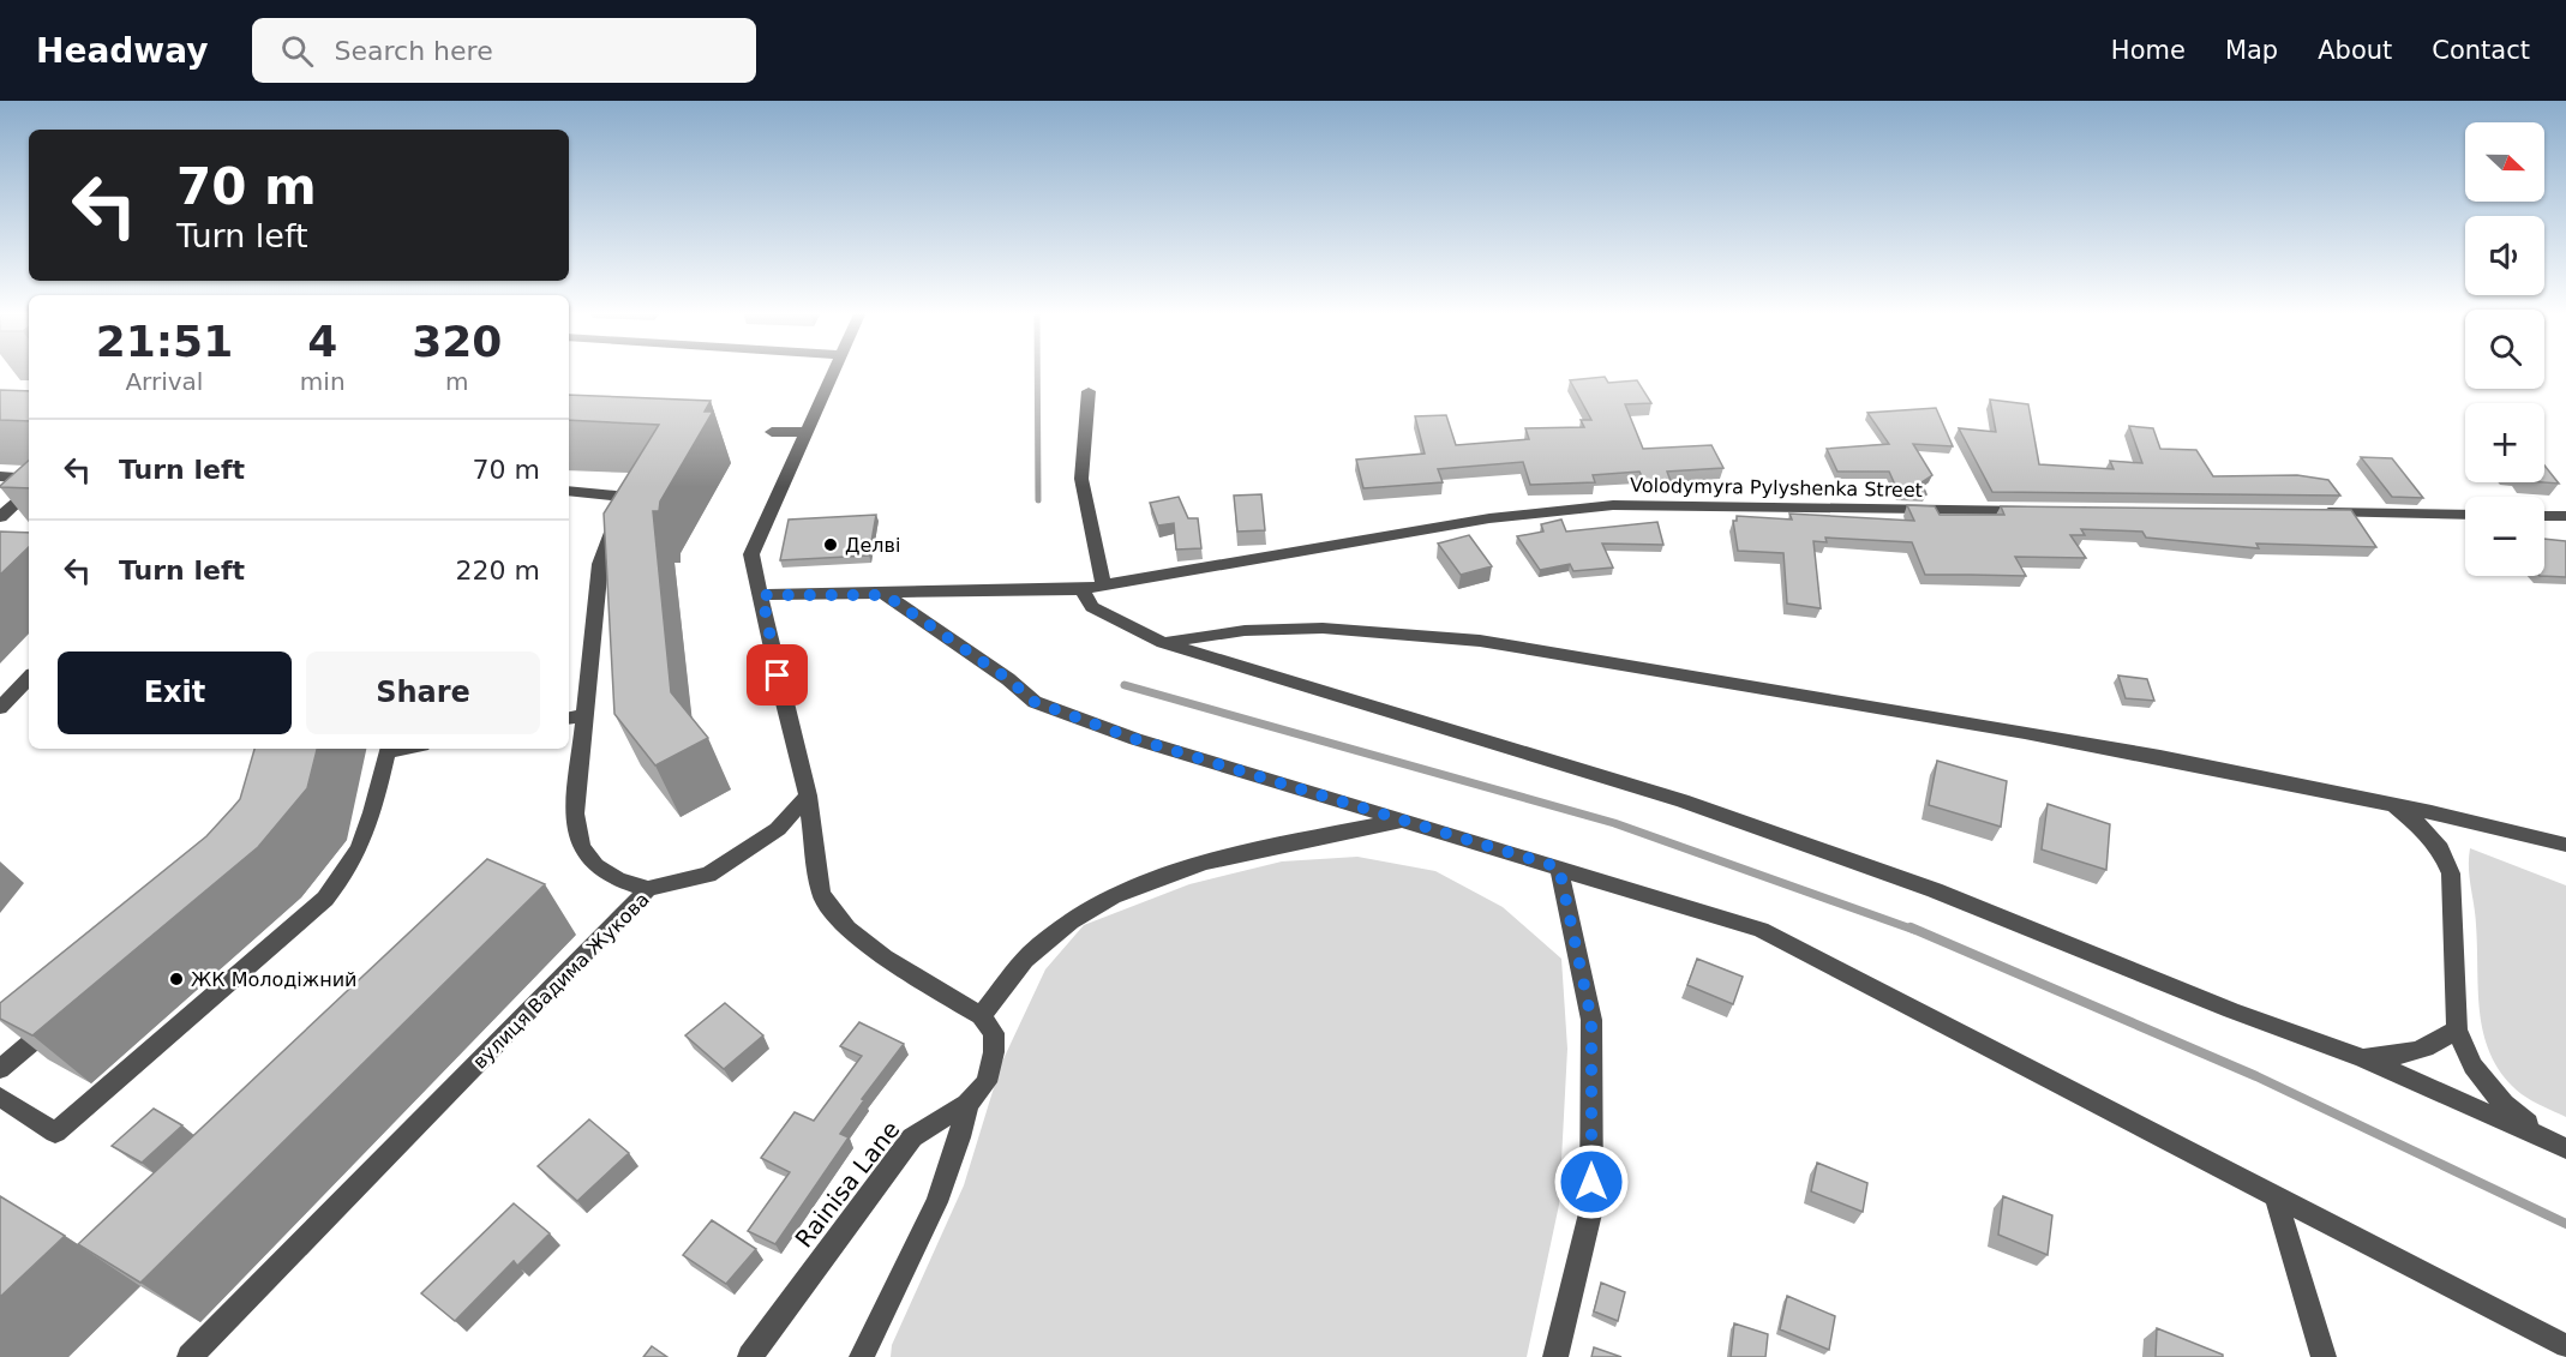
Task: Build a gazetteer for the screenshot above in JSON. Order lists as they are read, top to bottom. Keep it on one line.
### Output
{"streets":{"street":["Volodymyra Pylyshenka Street","вулиця Вадима Жукова","Rainisa Lane"]},"places":["Делві","ЖК Молодіжний"],"north":"right","page":{"header":"Headway","search":"Search here","nav":["Home","Map","About","Contact"],"map_buttons":["+","−"],"turn":["70 m","Turn left"],"eta":["21:51","Arrival","4","min","320","m"],"list":[{"name":"Turn left","value":"70 m"},{"name":"Turn left","value":"220 m"}],"buttons":["Exit","Share"]}}
